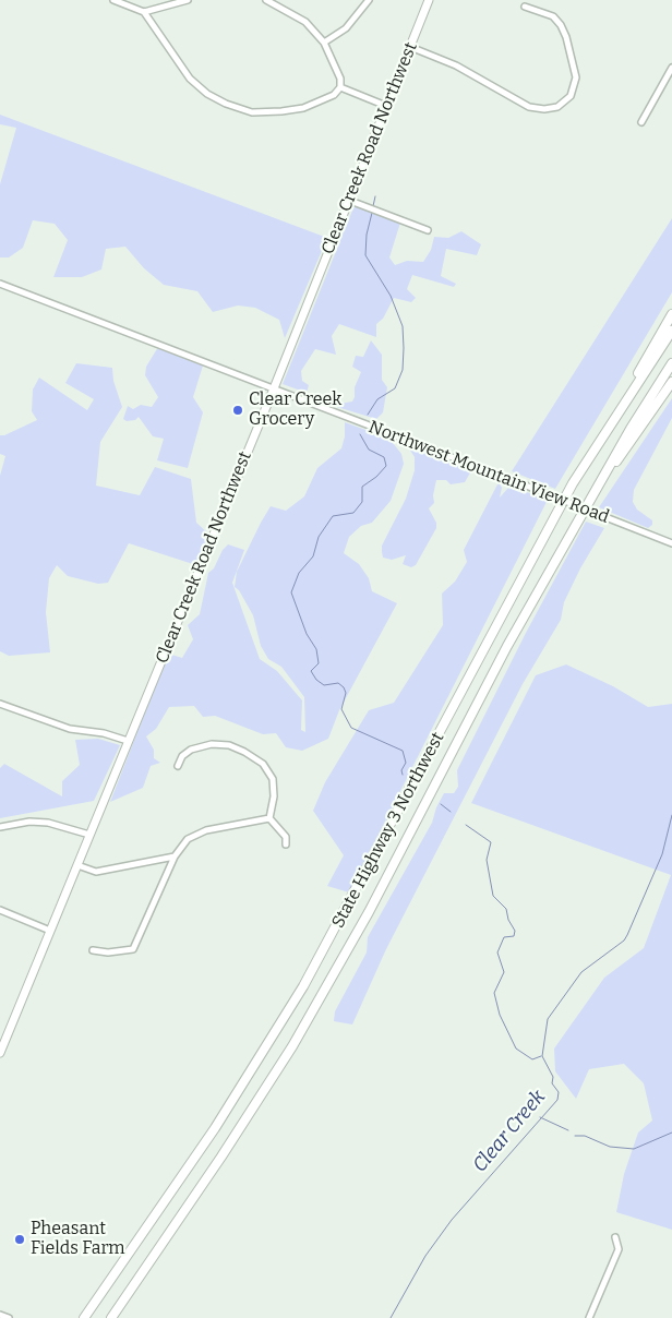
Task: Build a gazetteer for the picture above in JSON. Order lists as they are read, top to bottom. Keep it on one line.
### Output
{"streets":{"highway":["State Highway 3 Northwest"],"main road":["Clear Creek Road Northwest"],"street":["Northwest Mountain View Road"]},"crossings":[["Clear Creek Road Northwest","Northwest Mountain View Road"]],"water":["Clear Creek"],"places":["Clear Creek Grocery","Pheasant Fields Farm"]}
